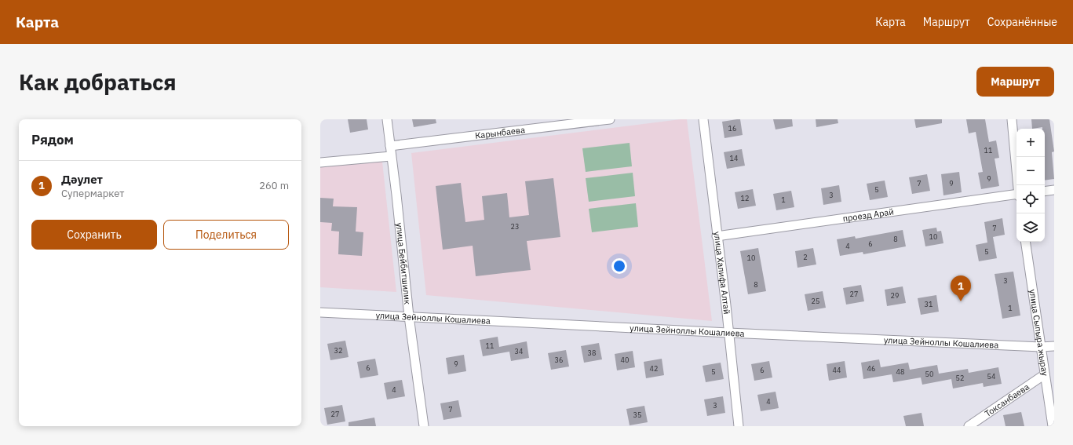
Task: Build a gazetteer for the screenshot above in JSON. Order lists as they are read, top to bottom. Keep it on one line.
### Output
{"streets":{"street":["Карынбаева","проезд Арай","улица Бейбитшилик","улица Халифа Алтай","улица Зейноллы Кошалиева","улица Сыпыра жырау","Токсанбаева"]},"crossings":[["Карынбаева","улица Бейбитшилик"],["проезд Арай","улица Халифа Алтай"],["улица Бейбитшилик","улица Зейноллы Кошалиева"],["улица Халифа Алтай","улица Зейноллы Кошалиева"],["улица Зейноллы Кошалиева","улица Сыпыра жырау"],["улица Сыпыра жырау","Токсанбаева"]],"house_numbers":["16","11","14","9","7","9","5","3","12","1","23","7","10","8","6","4","5","2","10","3","8","27","29","25","31","1","11","32","34","38","36","40","9","6","42","46","6","44","5","48","50","54","52","4","4","3","7","27","35"],"page":{"header":"Карта","nav":["Карта","Маршрут","Сохранённые"],"buttons":["Маршрут",["Сохранить","Поделиться"]],"title":"Как добраться","heading":"Рядом","map_buttons":["+","−"],"list":[{"mark":"1","name":"Дәулет","note":"Супермаркет","value":"260 m"}],"pins":"1"}}
